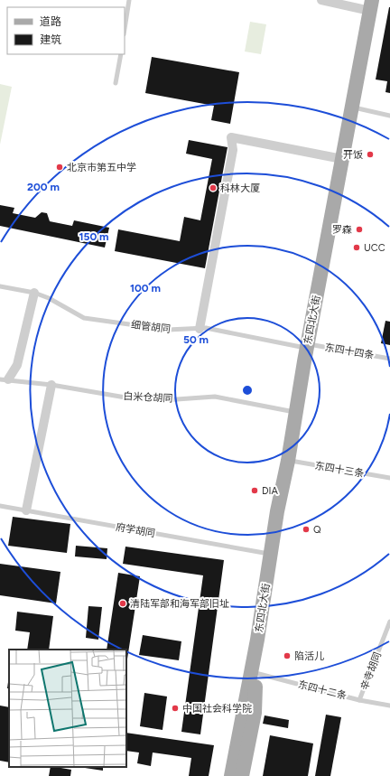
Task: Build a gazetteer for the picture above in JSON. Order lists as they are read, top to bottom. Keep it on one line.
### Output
{"streets":{"main road":["东四北大街"],"lane":["细管胡同","东四十四条","白米仓胡同","东四十三条","府学胡同","辛寺胡同","东四十二条"]},"crossings":[["东四北大街","细管胡同"],["东四北大街","东四十四条"],["东四北大街","白米仓胡同"],["东四北大街","东四十三条"],["东四北大街","府学胡同"],["东四北大街","东四十二条"],["细管胡同","东四十四条"],["辛寺胡同","东四十二条"]],"places":["开饭","北京市第五中学","科林大厦","罗森","UCC","DIA","Q","清陆军部和海军部旧址","陷活儿","中国社会科学院"],"legend":["道路","建筑"],"rings":["200 m","150 m","100 m","50 m"]}
